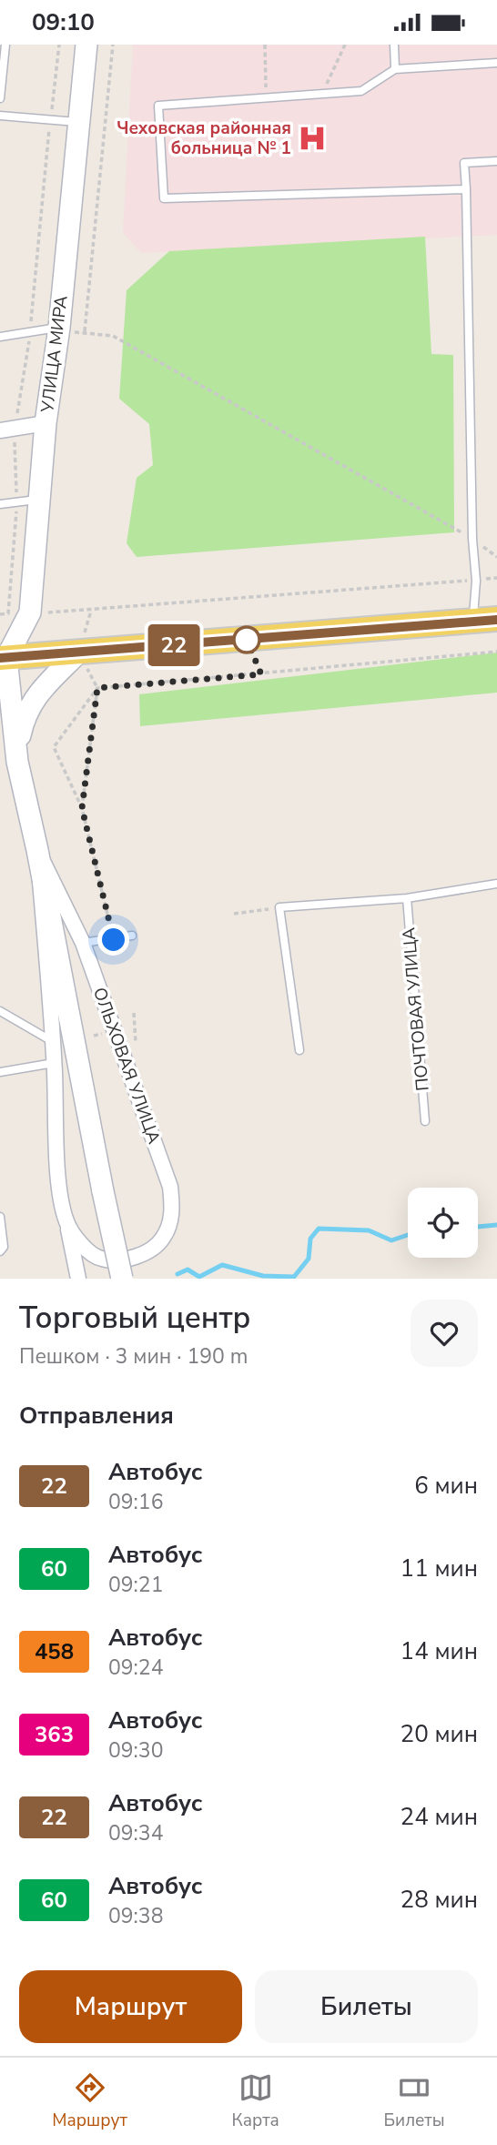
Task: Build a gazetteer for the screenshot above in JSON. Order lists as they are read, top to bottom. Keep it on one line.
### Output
{"streets":{"main road":["УЛИЦА МИРА","ОЛЬХОВАЯ УЛИЦА"],"lane":["ПОЧТОВАЯ УЛИЦА"]},"crossings":[["УЛИЦА МИРА","ОЛЬХОВАЯ УЛИЦА"]],"places":{"hospital":["Чеховская районная больница № 1"]},"lines":["bus line 22"],"page":{"status":"09:10","on_map":"22","heading":[["Торговый центр","Пешком · 3 мин · 190 m"],"Отправления"],"list":[{"mark":"22","name":"Автобус","note":"09:16","value":"6 мин"},{"mark":"60","name":"Автобус","note":"09:21","value":"11 мин"},{"mark":"458","name":"Автобус","note":"09:24","value":"14 мин"},{"mark":"363","name":"Автобус","note":"09:30","value":"20 мин"},{"mark":"22","name":"Автобус","note":"09:34","value":"24 мин"},{"mark":"60","name":"Автобус","note":"09:38","value":"28 мин"}],"buttons":["Маршрут","Билеты"],"tabs":["Маршрут","Карта","Билеты"]}}
